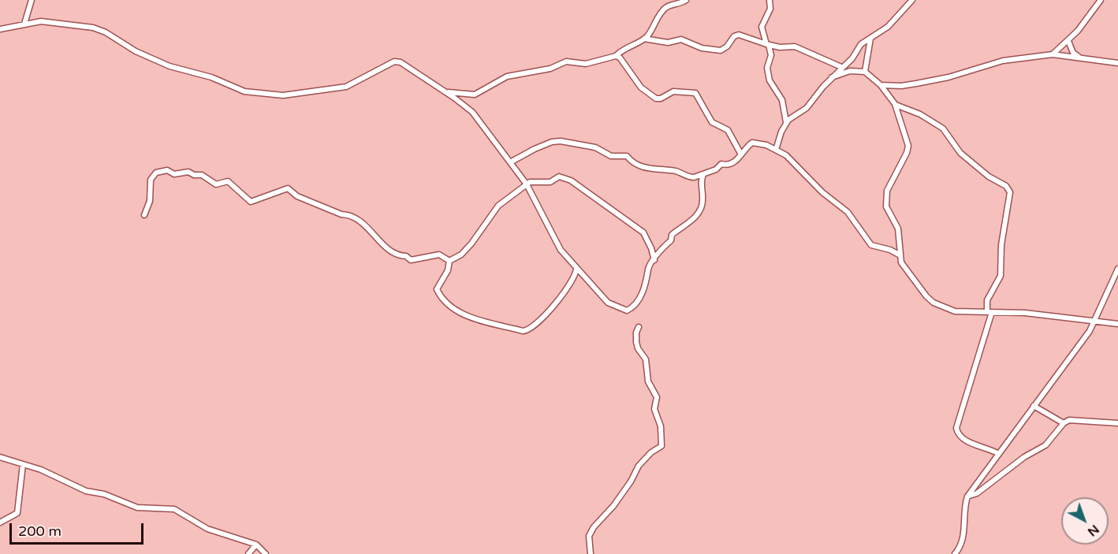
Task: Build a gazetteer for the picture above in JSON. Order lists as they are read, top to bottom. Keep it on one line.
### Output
{"scale_bar":"200 m","north":"bottom right"}
